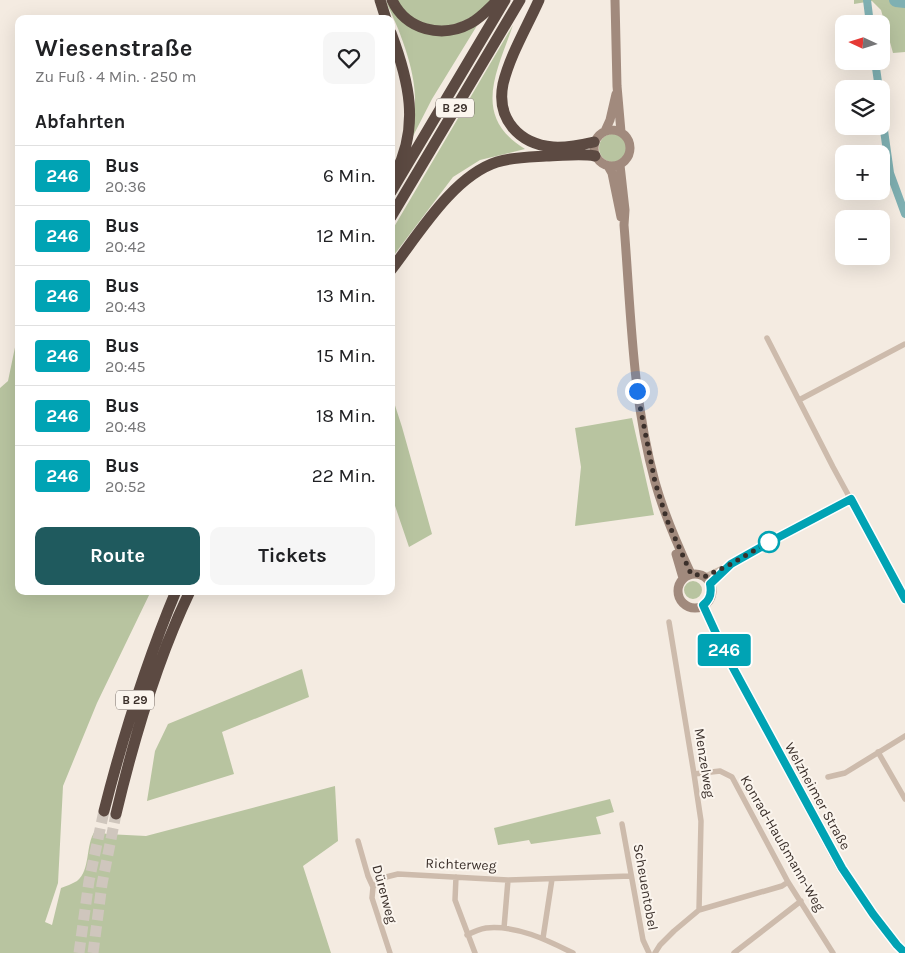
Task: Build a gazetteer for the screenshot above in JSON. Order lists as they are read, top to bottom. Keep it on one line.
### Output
{"streets":{"highway":["B 29"],"main road":["Welzheimer Straße"],"street":["Menzelweg","Konrad-Haußmann-Weg","Richterweg","Scheuentobel","Dürerweg"]},"crossings":[["Menzelweg","Konrad-Haußmann-Weg"],["Richterweg","Scheuentobel"],["Richterweg","Dürerweg"]],"lines":["bus line 246"],"north":"left","page":{"on_map":"246","map_buttons":["+","−"],"heading":[["Wiesenstraße","Zu Fuß · 4 Min. · 250 m"],"Abfahrten"],"list":[{"mark":"246","name":"Bus","note":"20:36","value":"6 Min."},{"mark":"246","name":"Bus","note":"20:42","value":"12 Min."},{"mark":"246","name":"Bus","note":"20:43","value":"13 Min."},{"mark":"246","name":"Bus","note":"20:45","value":"15 Min."},{"mark":"246","name":"Bus","note":"20:48","value":"18 Min."},{"mark":"246","name":"Bus","note":"20:52","value":"22 Min."}],"buttons":["Route","Tickets"]}}
